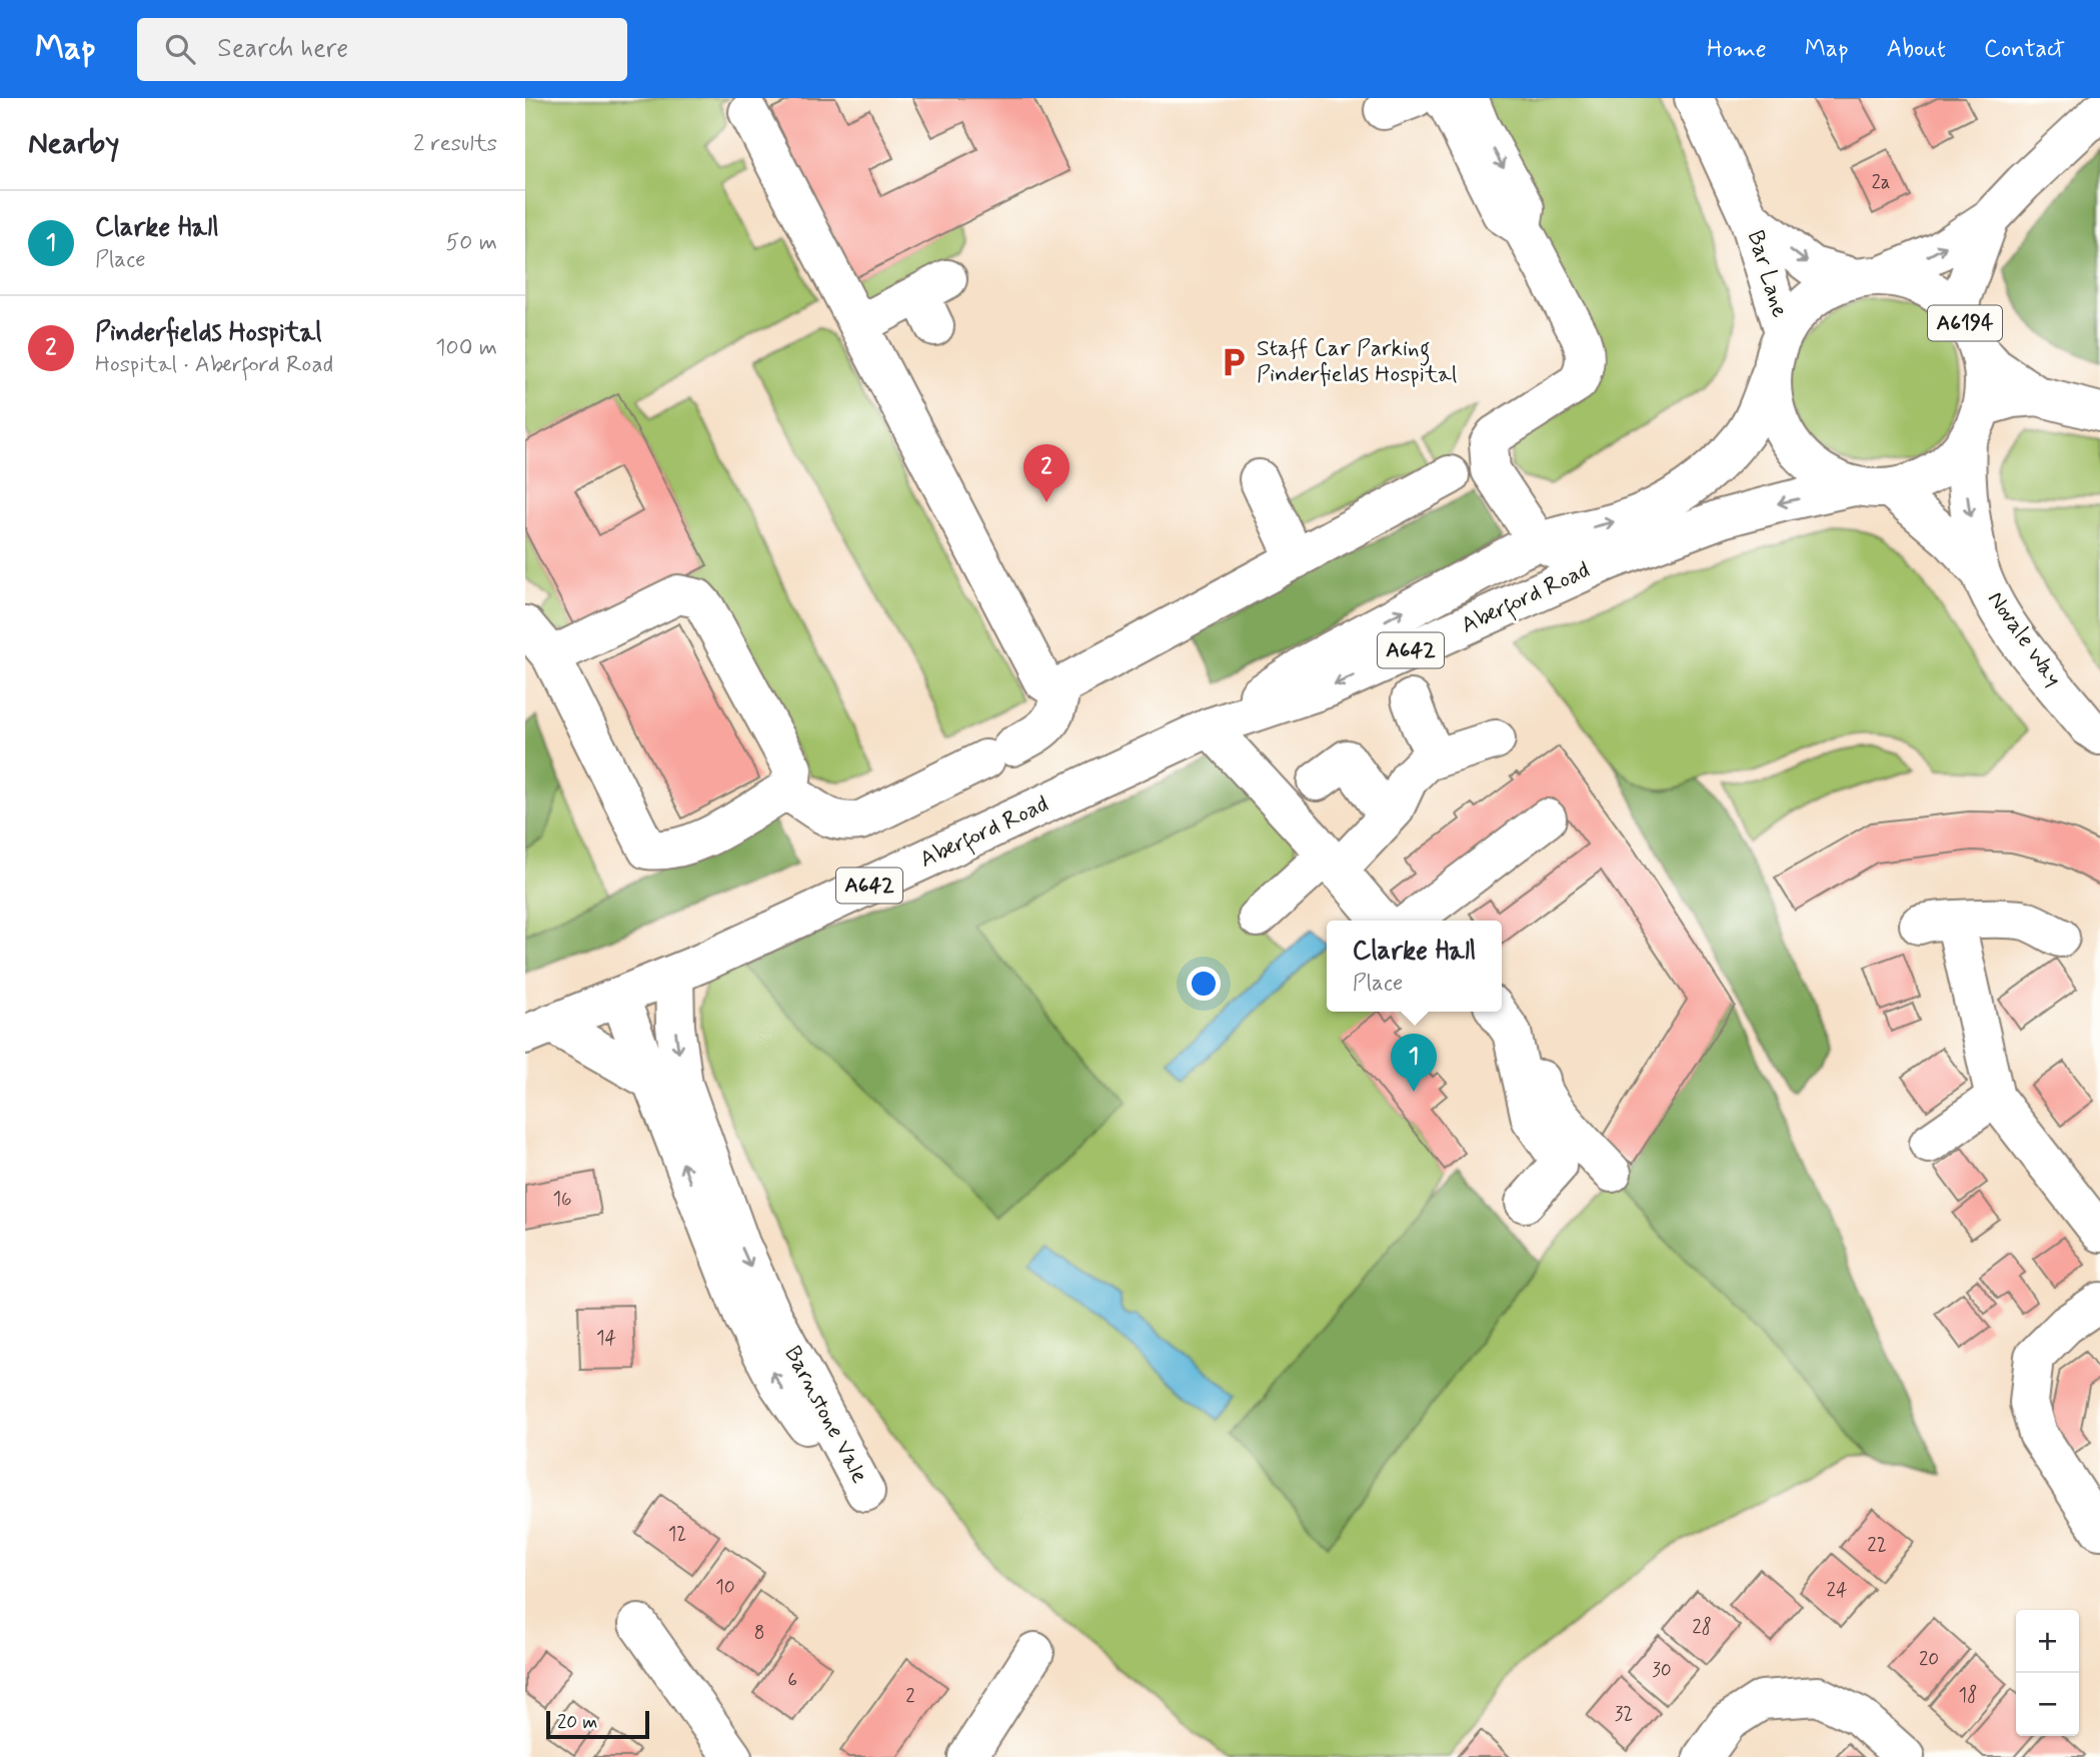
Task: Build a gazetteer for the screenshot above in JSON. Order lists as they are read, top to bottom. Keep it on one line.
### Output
{"streets":{"main road":["Bar Lane","A6194","Aberford Road","Novale Way","A642","Barnstone Vale"]},"crossings":[["Bar Lane","A6194"],["Bar Lane","Aberford Road"],["Bar Lane","Novale Way"],["A6194","Aberford Road"],["A6194","Novale Way"],["Aberford Road","Novale Way"],["Aberford Road","Barnstone Vale"]],"places":{"parking":["Staff Car Parking Pinderfields Hospital"]},"house_numbers":["2a","16","14","12","22","10","24","28","8","20","30","6","18","2","32"],"scale_bar":"20 m","page":{"header":"Map","search":"Search here","nav":["Home","Map","About","Contact"],"heading":["Nearby","2 results"],"list":[{"mark":"1","name":"Clarke Hall","note":"Place","value":"50 m"},{"mark":"2","name":"Pinderfields Hospital","note":"Hospital · Aberford Road","value":"100 m"}],"pins":["2","1"],"popup":["Clarke Hall","Place"],"map_buttons":["+","−"],"scale":"20 m"}}
